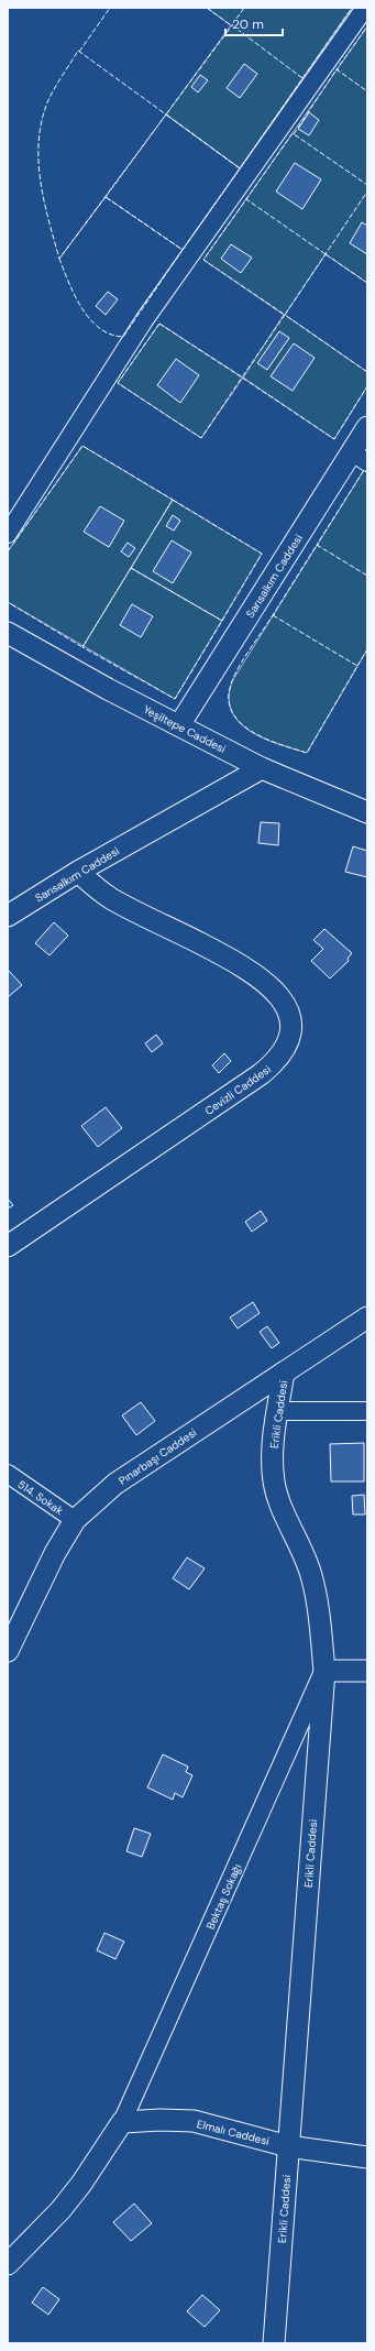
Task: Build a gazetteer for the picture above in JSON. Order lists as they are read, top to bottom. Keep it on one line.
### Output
{"streets":{"street":["Sarısalkım Caddesi","Yeşiltepe Caddesi","Cevizli Caddesi","Erikli Caddesi","Pınarbaşı Caddesi","514. Sokak","Bektaş Sokağı","Elmalı Caddesi"]},"crossings":[["Sarısalkım Caddesi","Yeşiltepe Caddesi"],["Sarısalkım Caddesi","Cevizli Caddesi"],["Erikli Caddesi","Pınarbaşı Caddesi"],["Erikli Caddesi","Bektaş Sokağı"],["Erikli Caddesi","Elmalı Caddesi"],["Pınarbaşı Caddesi","514. Sokak"],["Bektaş Sokağı","Elmalı Caddesi"]],"scale_bar":"20 m"}
